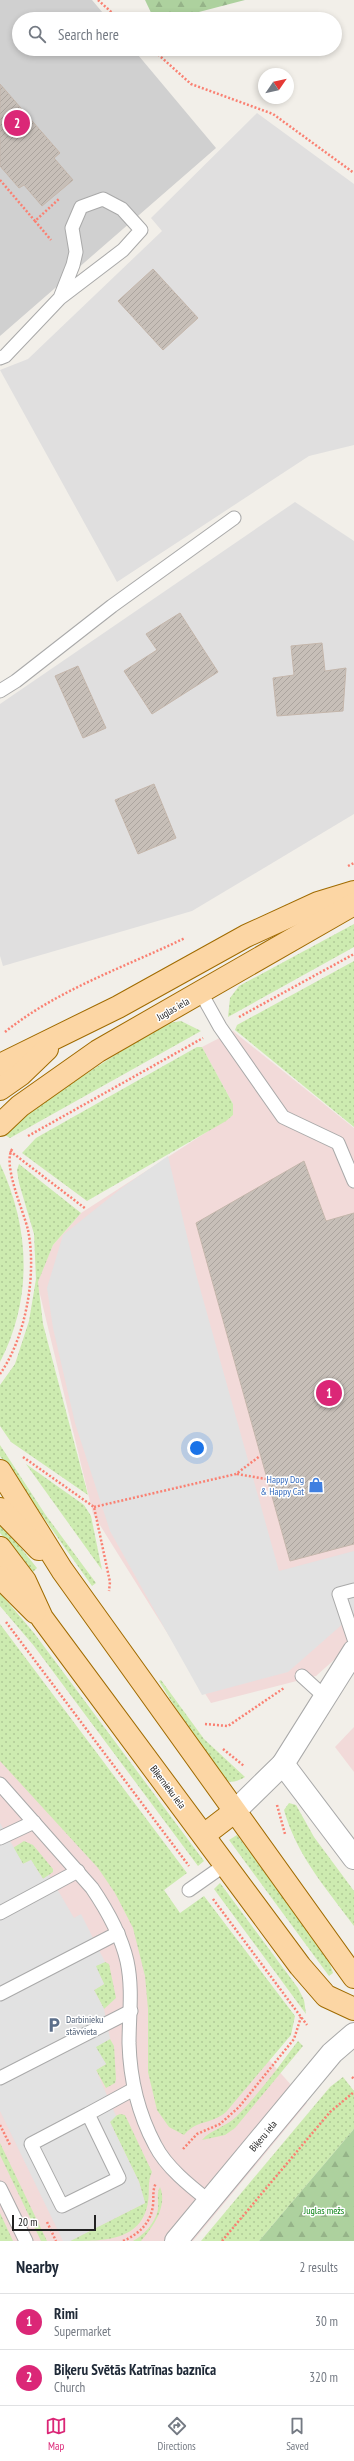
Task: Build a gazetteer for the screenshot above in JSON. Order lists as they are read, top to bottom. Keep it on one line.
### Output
{"streets":{"main road":["Juglas iela","Biķernieku iela"],"street":["Biķeru iela"]},"parks":["Juglas mežs"],"places":{"shop":["Happy Dog & Happy Cat"],"parking":["Darbinieku stāvvieta"]},"scale_bar":"20 m","north":"top right","page":{"search":"Search here","pins":["2","1"],"scale":"20 m","heading":["Nearby","2 results"],"list":[{"mark":"1","name":"Rimi","note":"Supermarket","value":"30 m"},{"mark":"2","name":"Biķeru Svētās Katrīnas baznīca","note":"Church","value":"320 m"}],"nav":["Map","Directions","Saved"]}}
